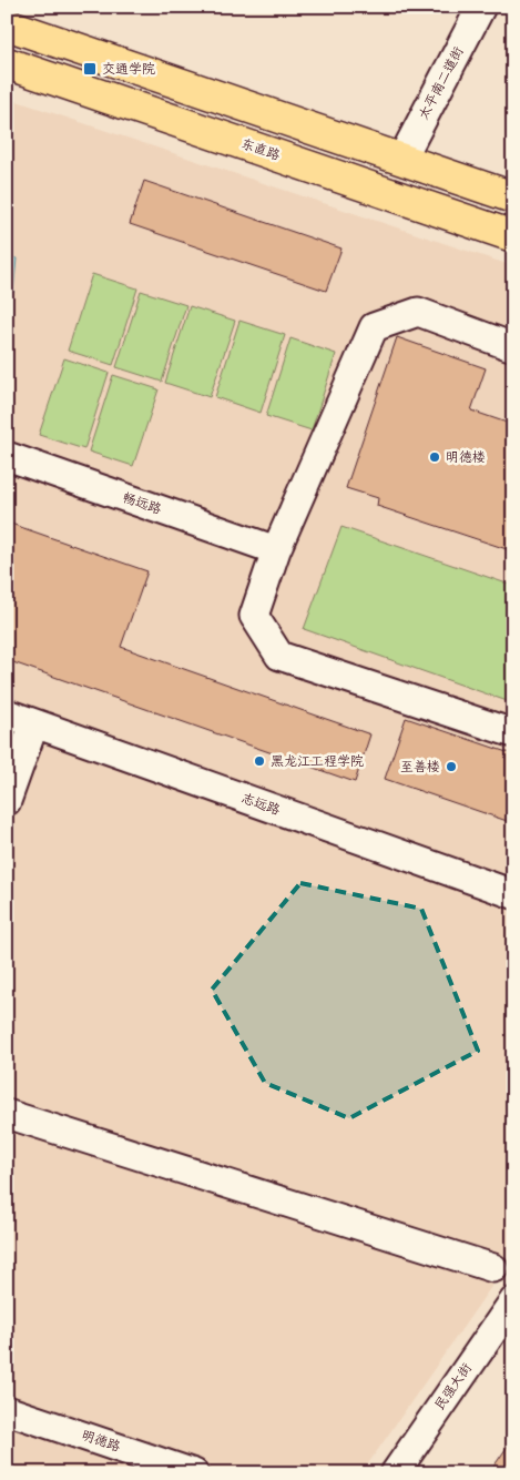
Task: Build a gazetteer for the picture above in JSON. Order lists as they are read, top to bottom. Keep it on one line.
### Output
{"streets":{"highway":["东直路"],"street":["太平南二道街","畅远路","志远路","民强大街","明德路"]},"places":{"transit":["交通学院"],"other":["明德楼","黑龙江工程学院","至善楼"]}}
